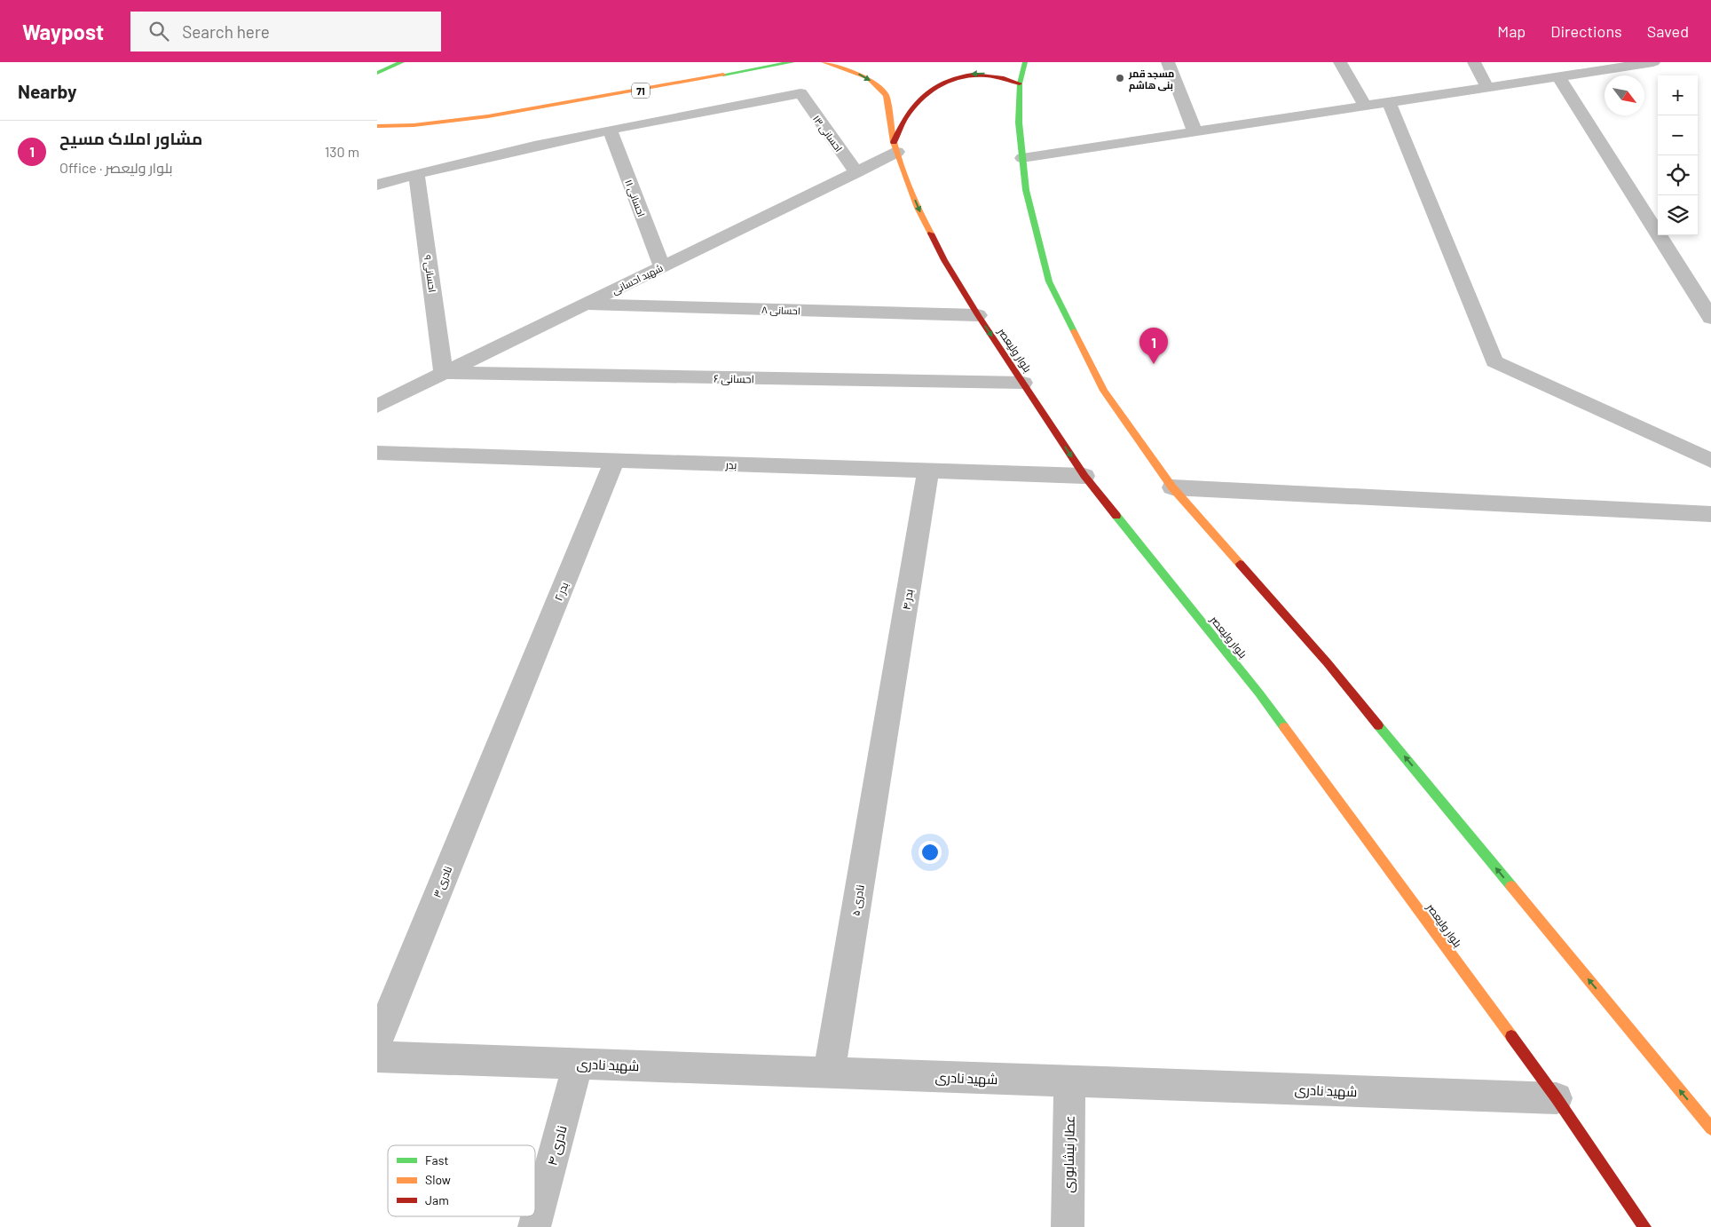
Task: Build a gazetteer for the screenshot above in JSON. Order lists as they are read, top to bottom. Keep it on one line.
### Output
{"streets":{"main road":["71","بلوار ولیعصر"],"street":["احسانی ۱۳","احسانی ۱۱","احسانی ۹","شهید احسانی","احسانی ۸","احسانی ۶","بدر","بدر ۲","بدر ۴","نادری ۳","نادری ۵","شهید نادری","نادری ۴","عطار نیشابوری"]},"crossings":[["احسانی ۱۳","احسانی ۱۱"],["احسانی ۱۳","شهید احسانی"],["احسانی ۱۱","شهید احسانی"],["احسانی ۹","شهید احسانی"],["احسانی ۹","احسانی ۶"],["شهید احسانی","احسانی ۸"],["شهید احسانی","بلوار ولیعصر"],["شهید احسانی","احسانی ۶"],["احسانی ۸","بلوار ولیعصر"],["بلوار ولیعصر","احسانی ۶"],["بلوار ولیعصر","بدر"],["بلوار ولیعصر","شهید نادری"],["بدر","بدر ۲"],["بدر","بدر ۴"],["بدر ۲","نادری ۳"],["بدر ۴","نادری ۵"],["نادری ۵","شهید نادری"],["شهید نادری","نادری ۴"],["شهید نادری","عطار نیشابوری"]],"places":["مسجد قمر بنی هاشم"],"legend":["Fast","Slow","Jam"],"north":"bottom right","page":{"header":"Waypost","search":"Search here","nav":["Map","Directions","Saved"],"heading":"Nearby","map_buttons":["+","−"],"list":[{"mark":"1","name":"مشاور املاک مسیح","note":"Office · بلوار ولیعصر","value":"130 m"}],"pins":"1"}}
